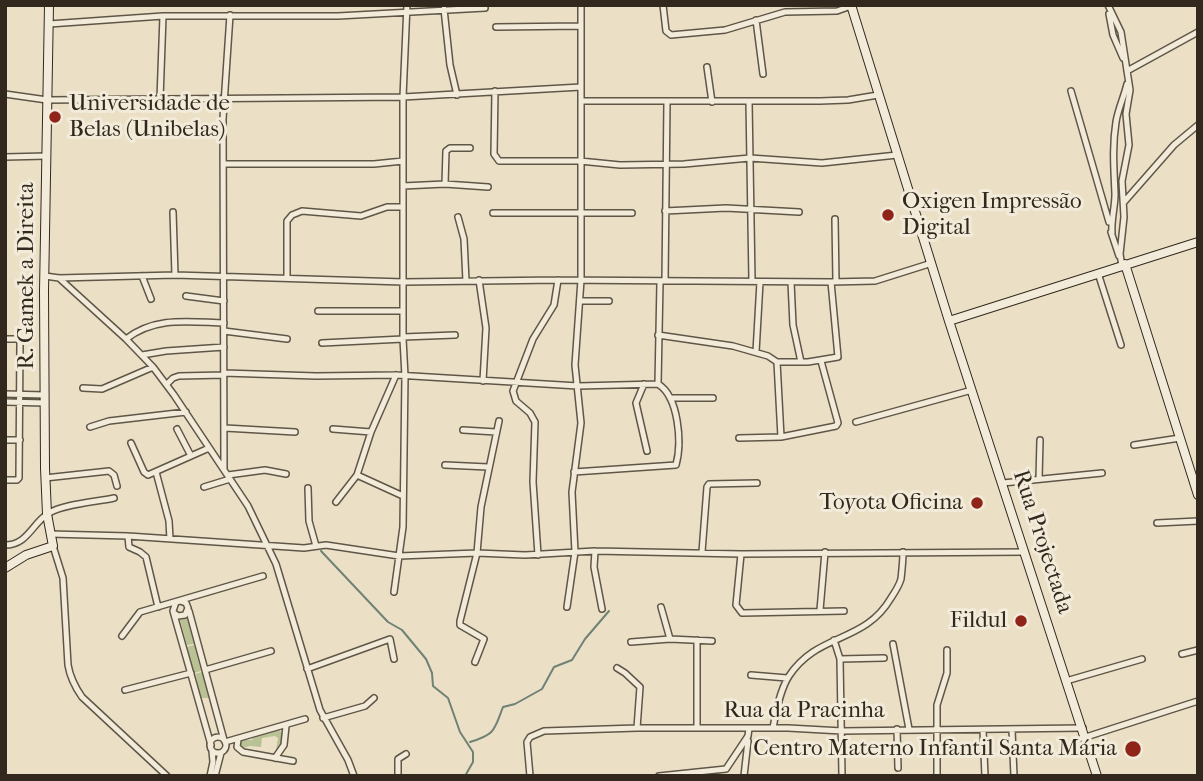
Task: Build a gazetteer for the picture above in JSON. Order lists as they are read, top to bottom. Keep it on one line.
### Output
{"streets":{"main road":["R. Gamek a Direita","Rua Projectada"],"street":["Rua da Pracinha"]},"crossings":[["Rua Projectada","Rua da Pracinha"]],"places":["Universidade de Belas (Unibelas)","Oxigen Impressão Digital","Toyota Oficina","Fildul","Centro Materno Infantil Santa Mária"]}
